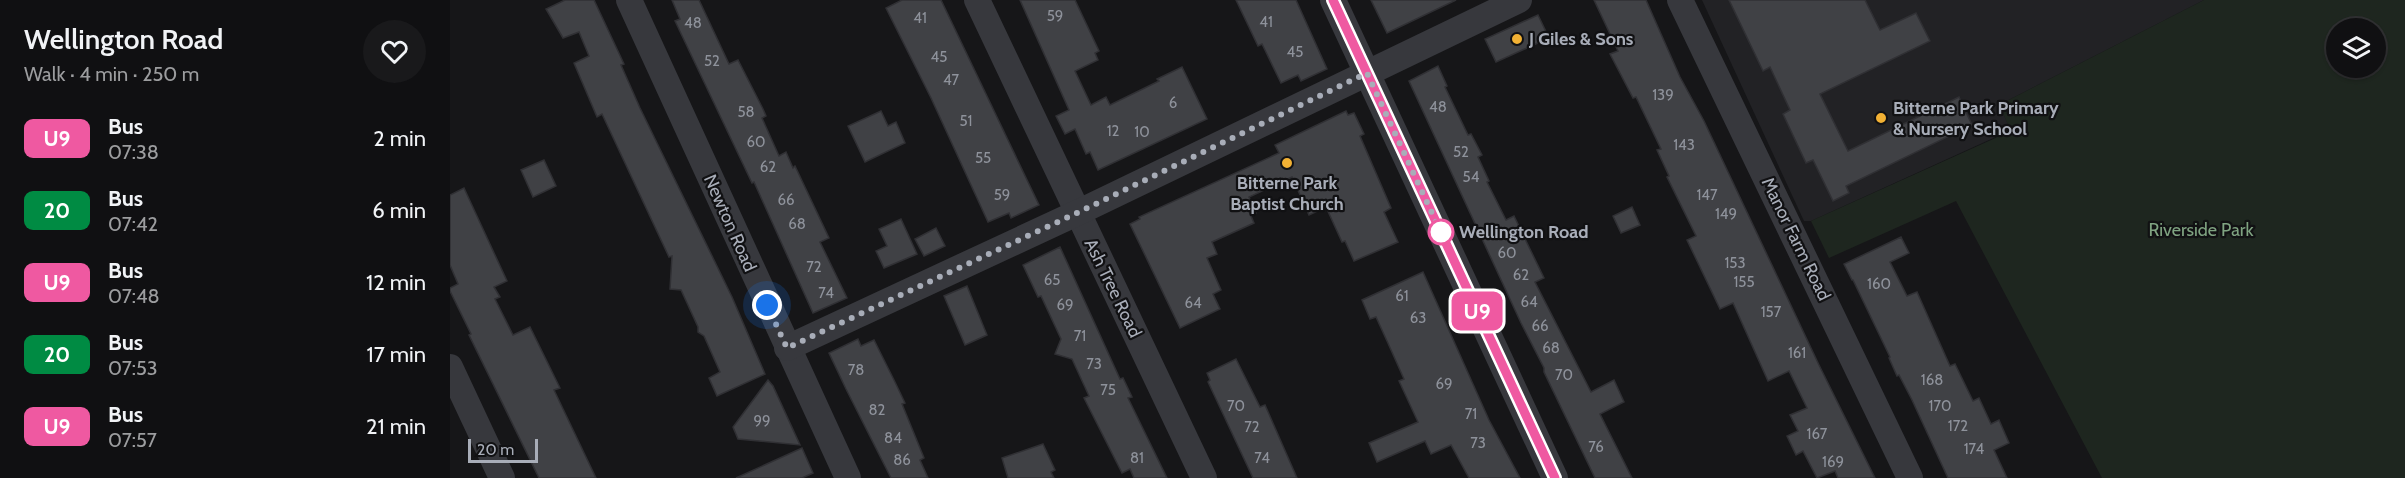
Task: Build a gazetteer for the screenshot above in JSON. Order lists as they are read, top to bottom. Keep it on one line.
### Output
{"streets":{"street":["Newton Road","Manor Farm Road","Ash Tree Road"]},"parks":["Riverside Park"],"places":["J Giles & Sons","Bitterne Park Primary & Nursery School","Bitterne Park Baptist Church","Wellington Road"],"lines":["bus line U9"],"house_numbers":["59","41","41","48","45","45","52","47","139","6","48","58","51","12","10","60","143","52","55","62","54","59","147","66","149","68","60","153","72","62","65","155","160","74","61","64","64","69","157","63","66","71","68","161","73","78","70","168","69","75","70","170","82","71","99","172","72","167","84","73","76","174","81","74","86","169"],"scale_bar":"20 m","page":{"heading":["Wellington Road","Walk · 4 min · 250 m"],"on_map":"U9","list":[{"mark":"U9","name":"Bus","note":"07:38","value":"2 min"},{"mark":"20","name":"Bus","note":"07:42","value":"6 min"},{"mark":"U9","name":"Bus","note":"07:48","value":"12 min"},{"mark":"20","name":"Bus","note":"07:53","value":"17 min"},{"mark":"U9","name":"Bus","note":"07:57","value":"21 min"}],"scale":"20 m"}}
